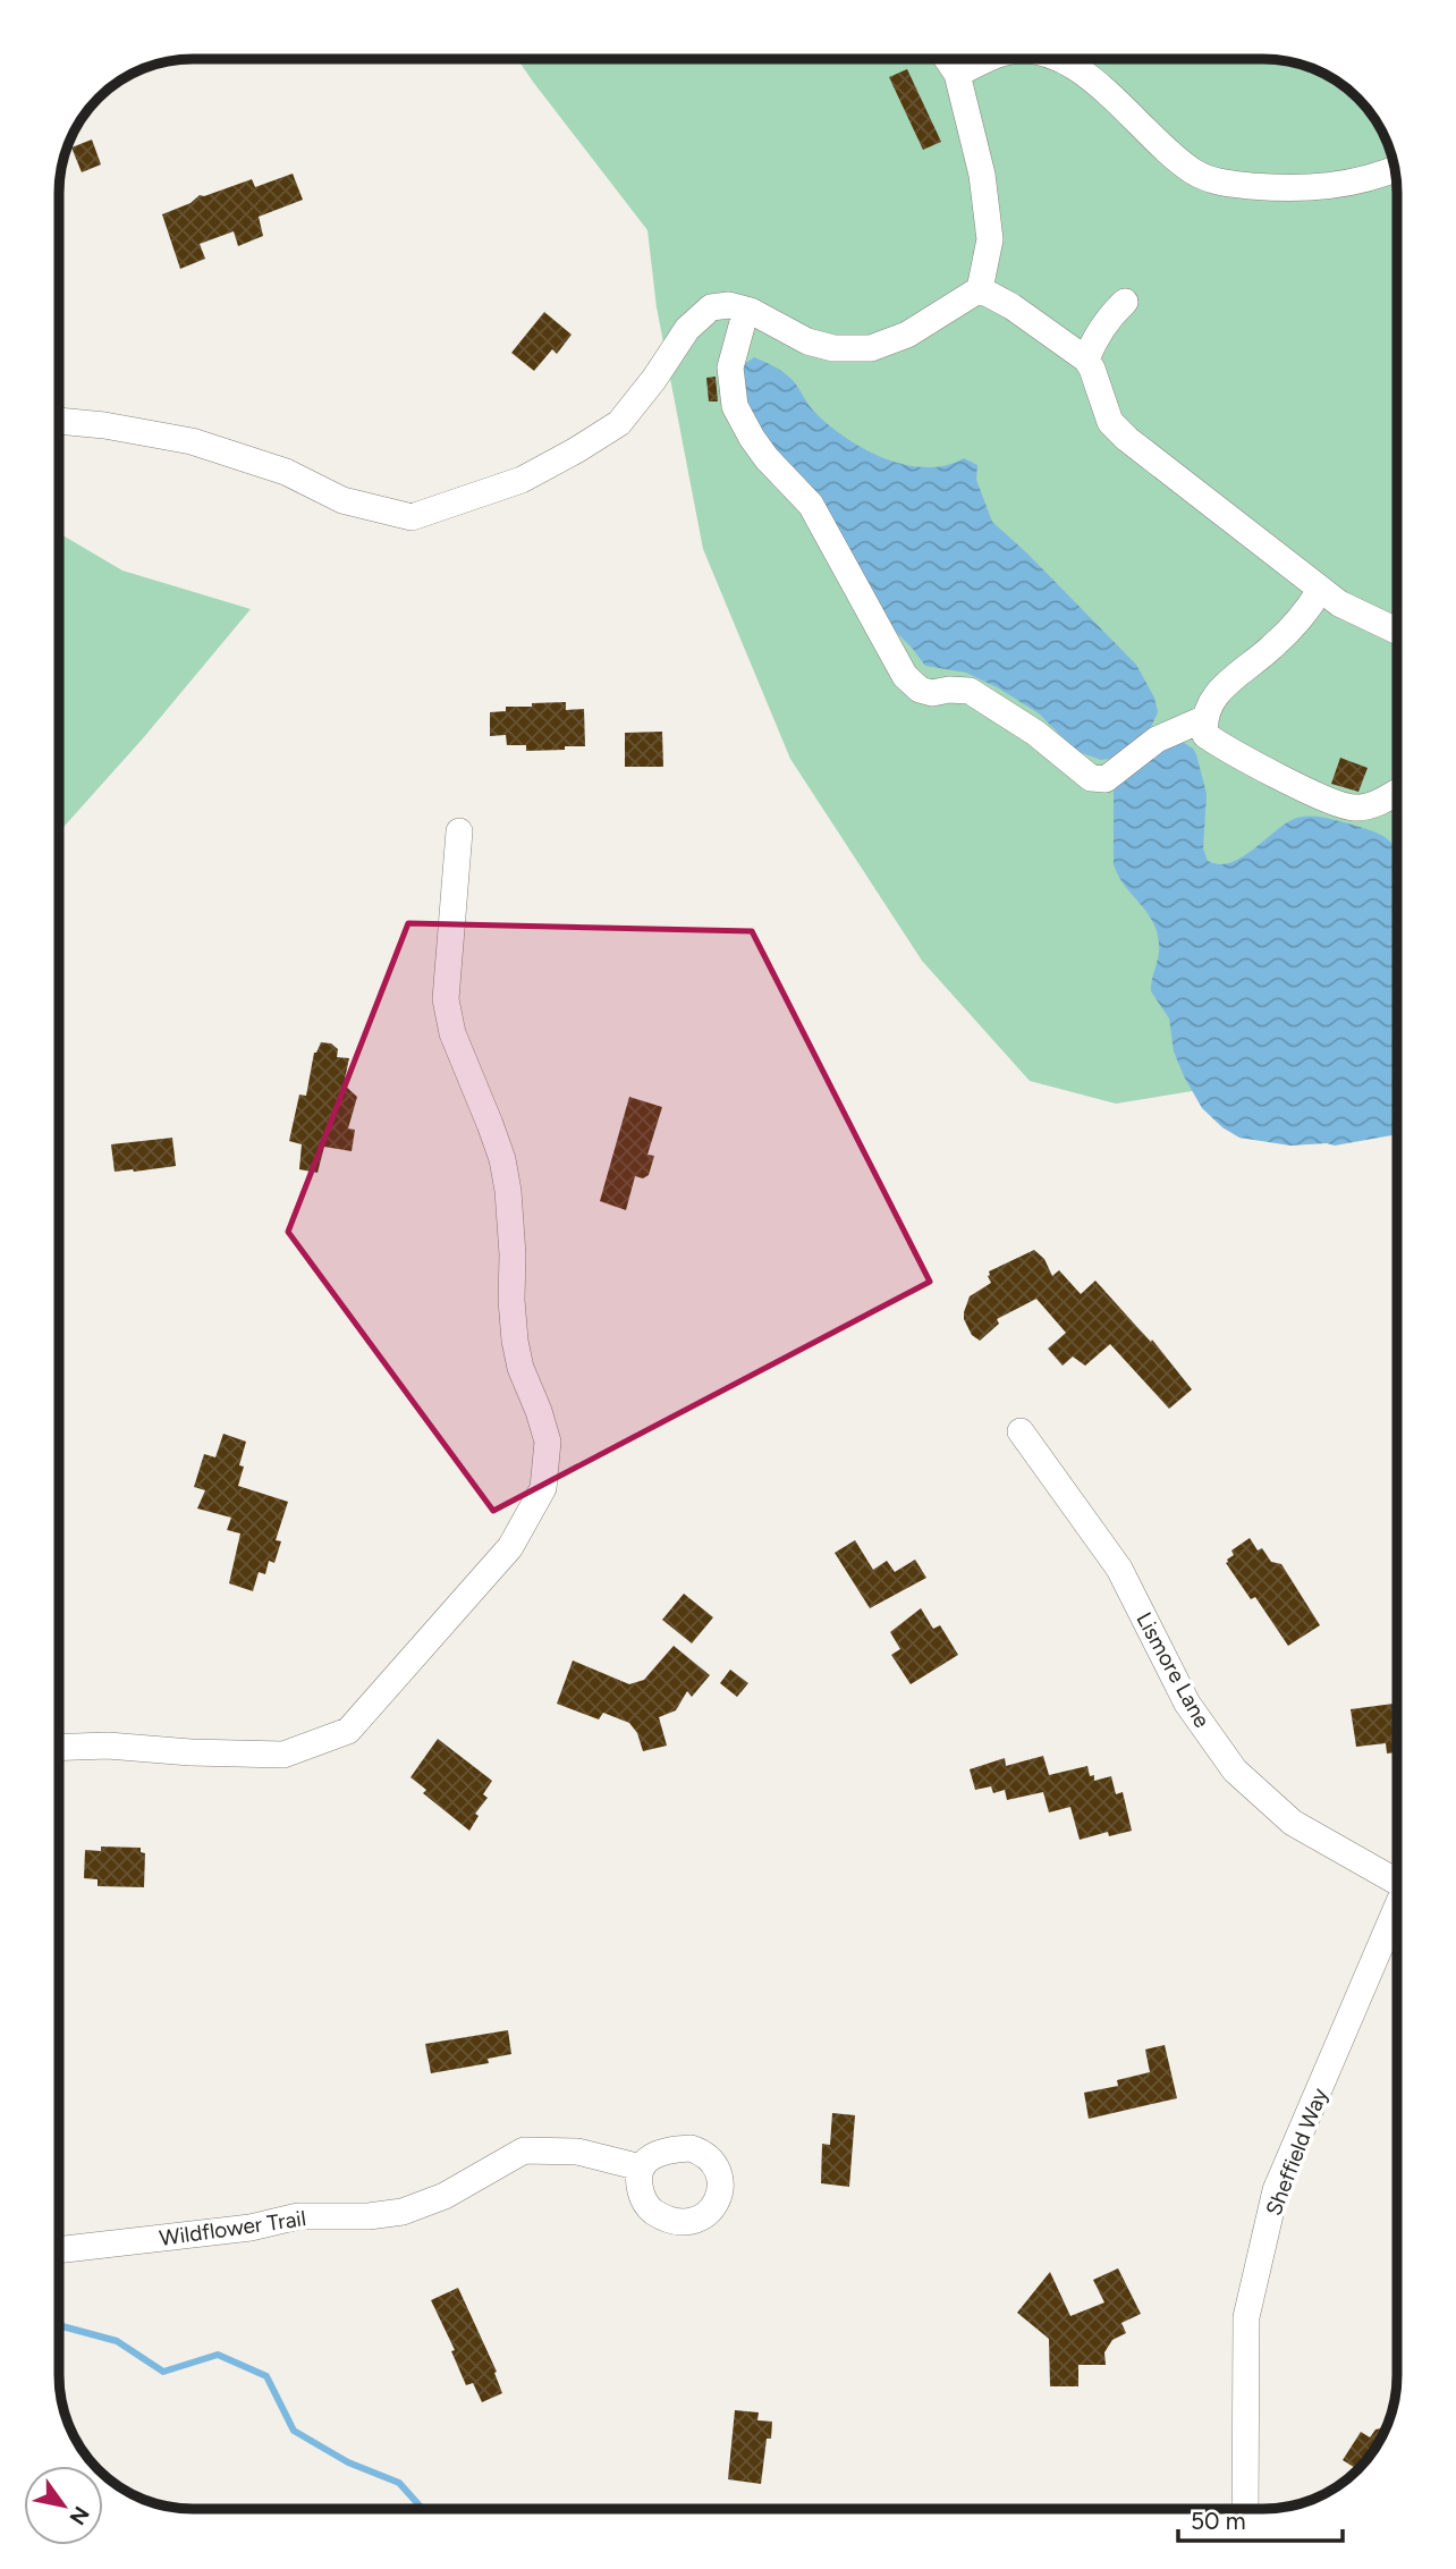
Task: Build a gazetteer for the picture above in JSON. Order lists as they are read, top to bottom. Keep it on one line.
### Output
{"streets":{"street":["Lismore Lane","Sheffield Way","Wildflower Trail"]},"scale_bar":"50 m","north":"bottom right"}
